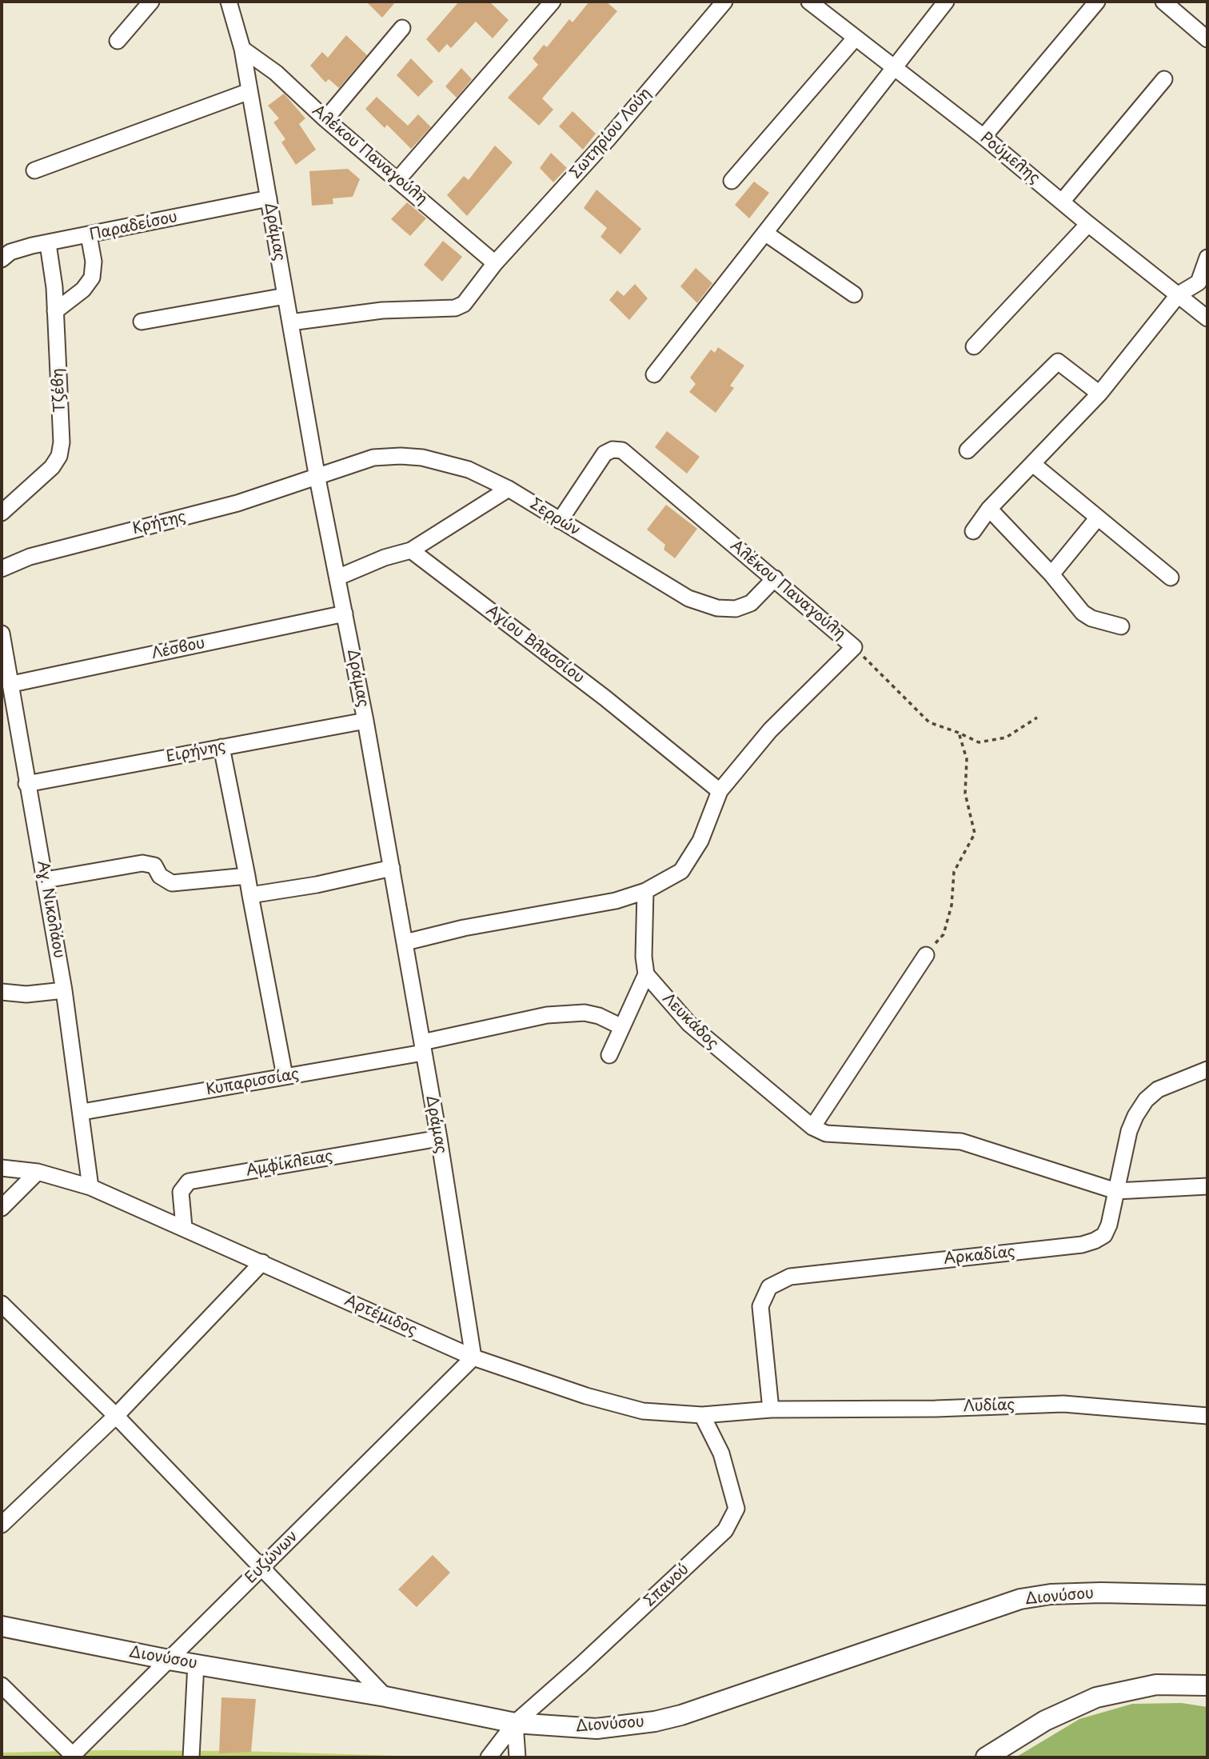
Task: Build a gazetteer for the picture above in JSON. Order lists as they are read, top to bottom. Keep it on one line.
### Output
{"streets":{"main road":["Διονύσου"],"street":["Σωτηρίου Λούη","Αλέκου Παναγούλη","Ρούμελης","Παραδείσου","Δράμας","Τζέβη","Σερρών","Κρήτης","Αγίου Βλασσίου","Λέσβου","Ειρήνης","Αγ. Νικολάου","Λευκάδος","Κυπαρισσίας","Αμφίκλειας","Αρκαδίας","Αρτέμιδος","Λυδίας","Ευζώνων","Σπανού"]},"crossings":[["Σωτηρίου Λούη","Αλέκου Παναγούλη"],["Σωτηρίου Λούη","Δράμας"],["Αλέκου Παναγούλη","Δράμας"],["Αλέκου Παναγούλη","Σερρών"],["Παραδείσου","Δράμας"],["Παραδείσου","Τζέβη"],["Δράμας","Σερρών"],["Δράμας","Κρήτης"],["Δράμας","Λέσβου"],["Δράμας","Ειρήνης"],["Δράμας","Κυπαρισσίας"],["Δράμας","Αμφίκλειας"],["Δράμας","Αρτέμιδος"],["Δράμας","Ευζώνων"],["Σερρών","Κρήτης"],["Λέσβου","Αγ. Νικολάου"],["Ειρήνης","Αγ. Νικολάου"],["Αγ. Νικολάου","Κυπαρισσίας"],["Αγ. Νικολάου","Αρτέμιδος"],["Λευκάδος","Αρκαδίας"],["Αμφίκλειας","Αρτέμιδος"],["Αρκαδίας","Αρτέμιδος"],["Αρκαδίας","Λυδίας"],["Αρτέμιδος","Λυδίας"],["Αρτέμιδος","Ευζώνων"],["Αρτέμιδος","Σπανού"],["Ευζώνων","Διονύσου"],["Σπανού","Διονύσου"]]}
